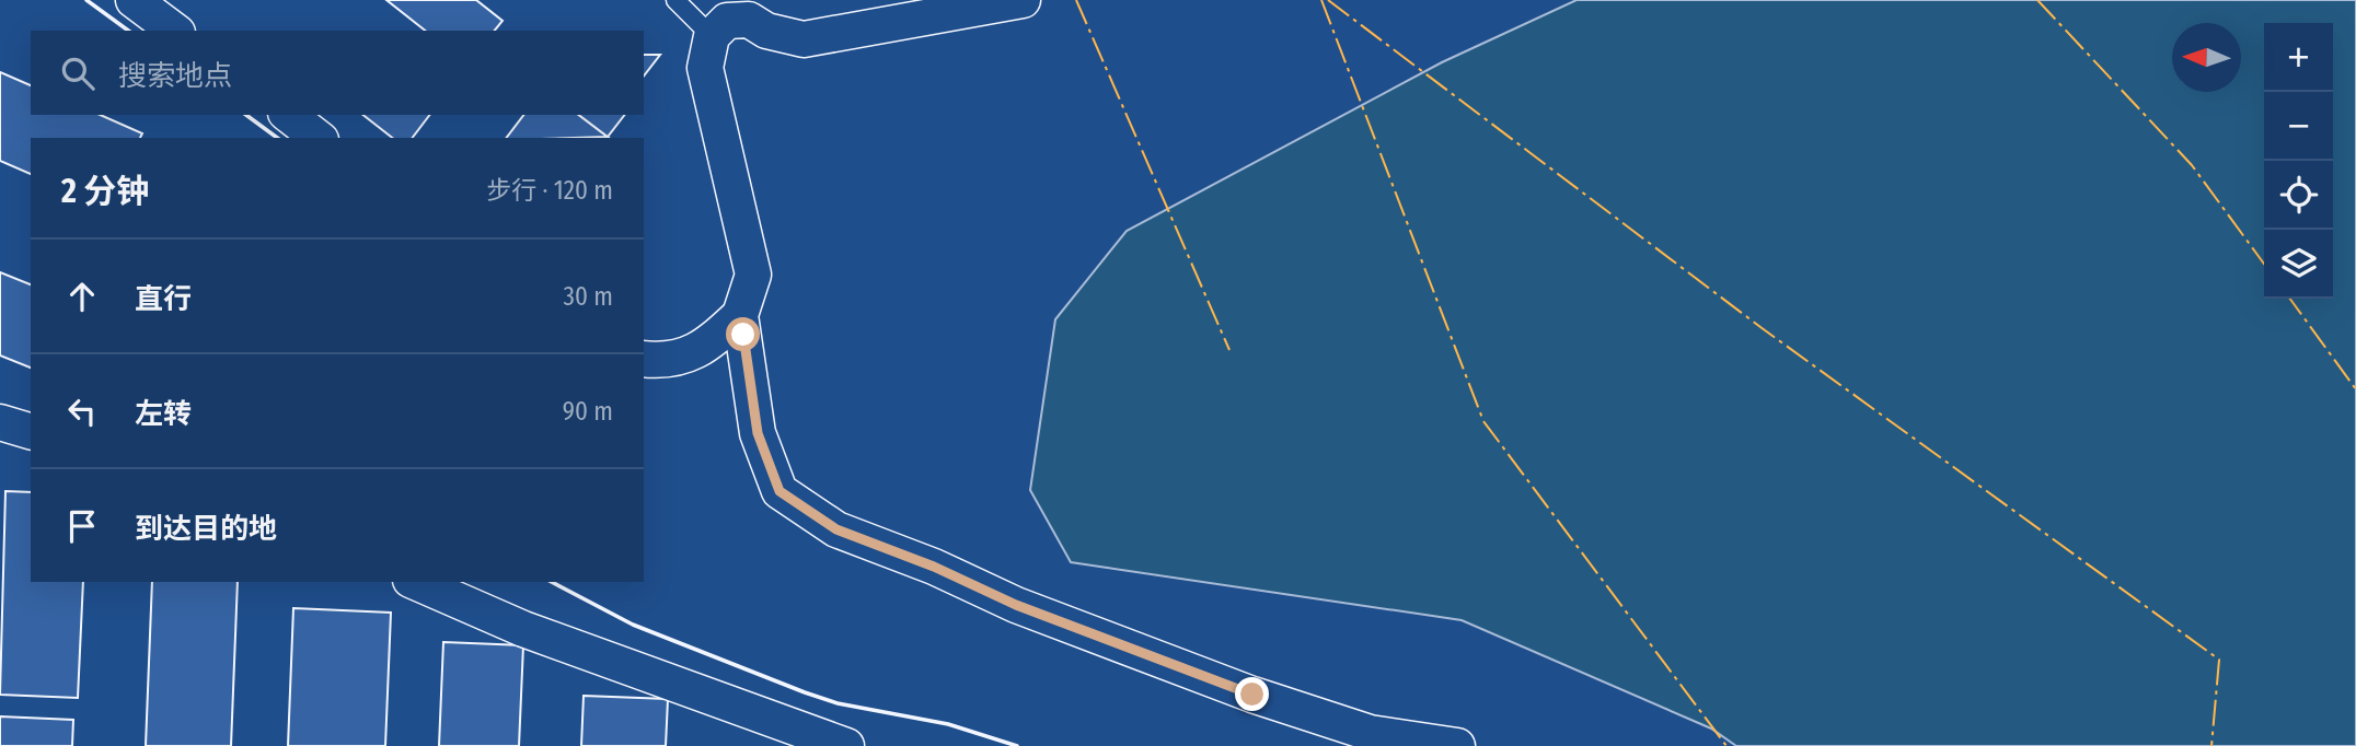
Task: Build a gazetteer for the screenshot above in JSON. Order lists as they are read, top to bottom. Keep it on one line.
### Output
{"north":"left","page":{"map_buttons":["+","−"],"search":"搜索地点","heading":["2 分钟","步行 · 120 m"],"list":[["直行","30 m"],["左转","90 m"],"到达目的地"]}}
